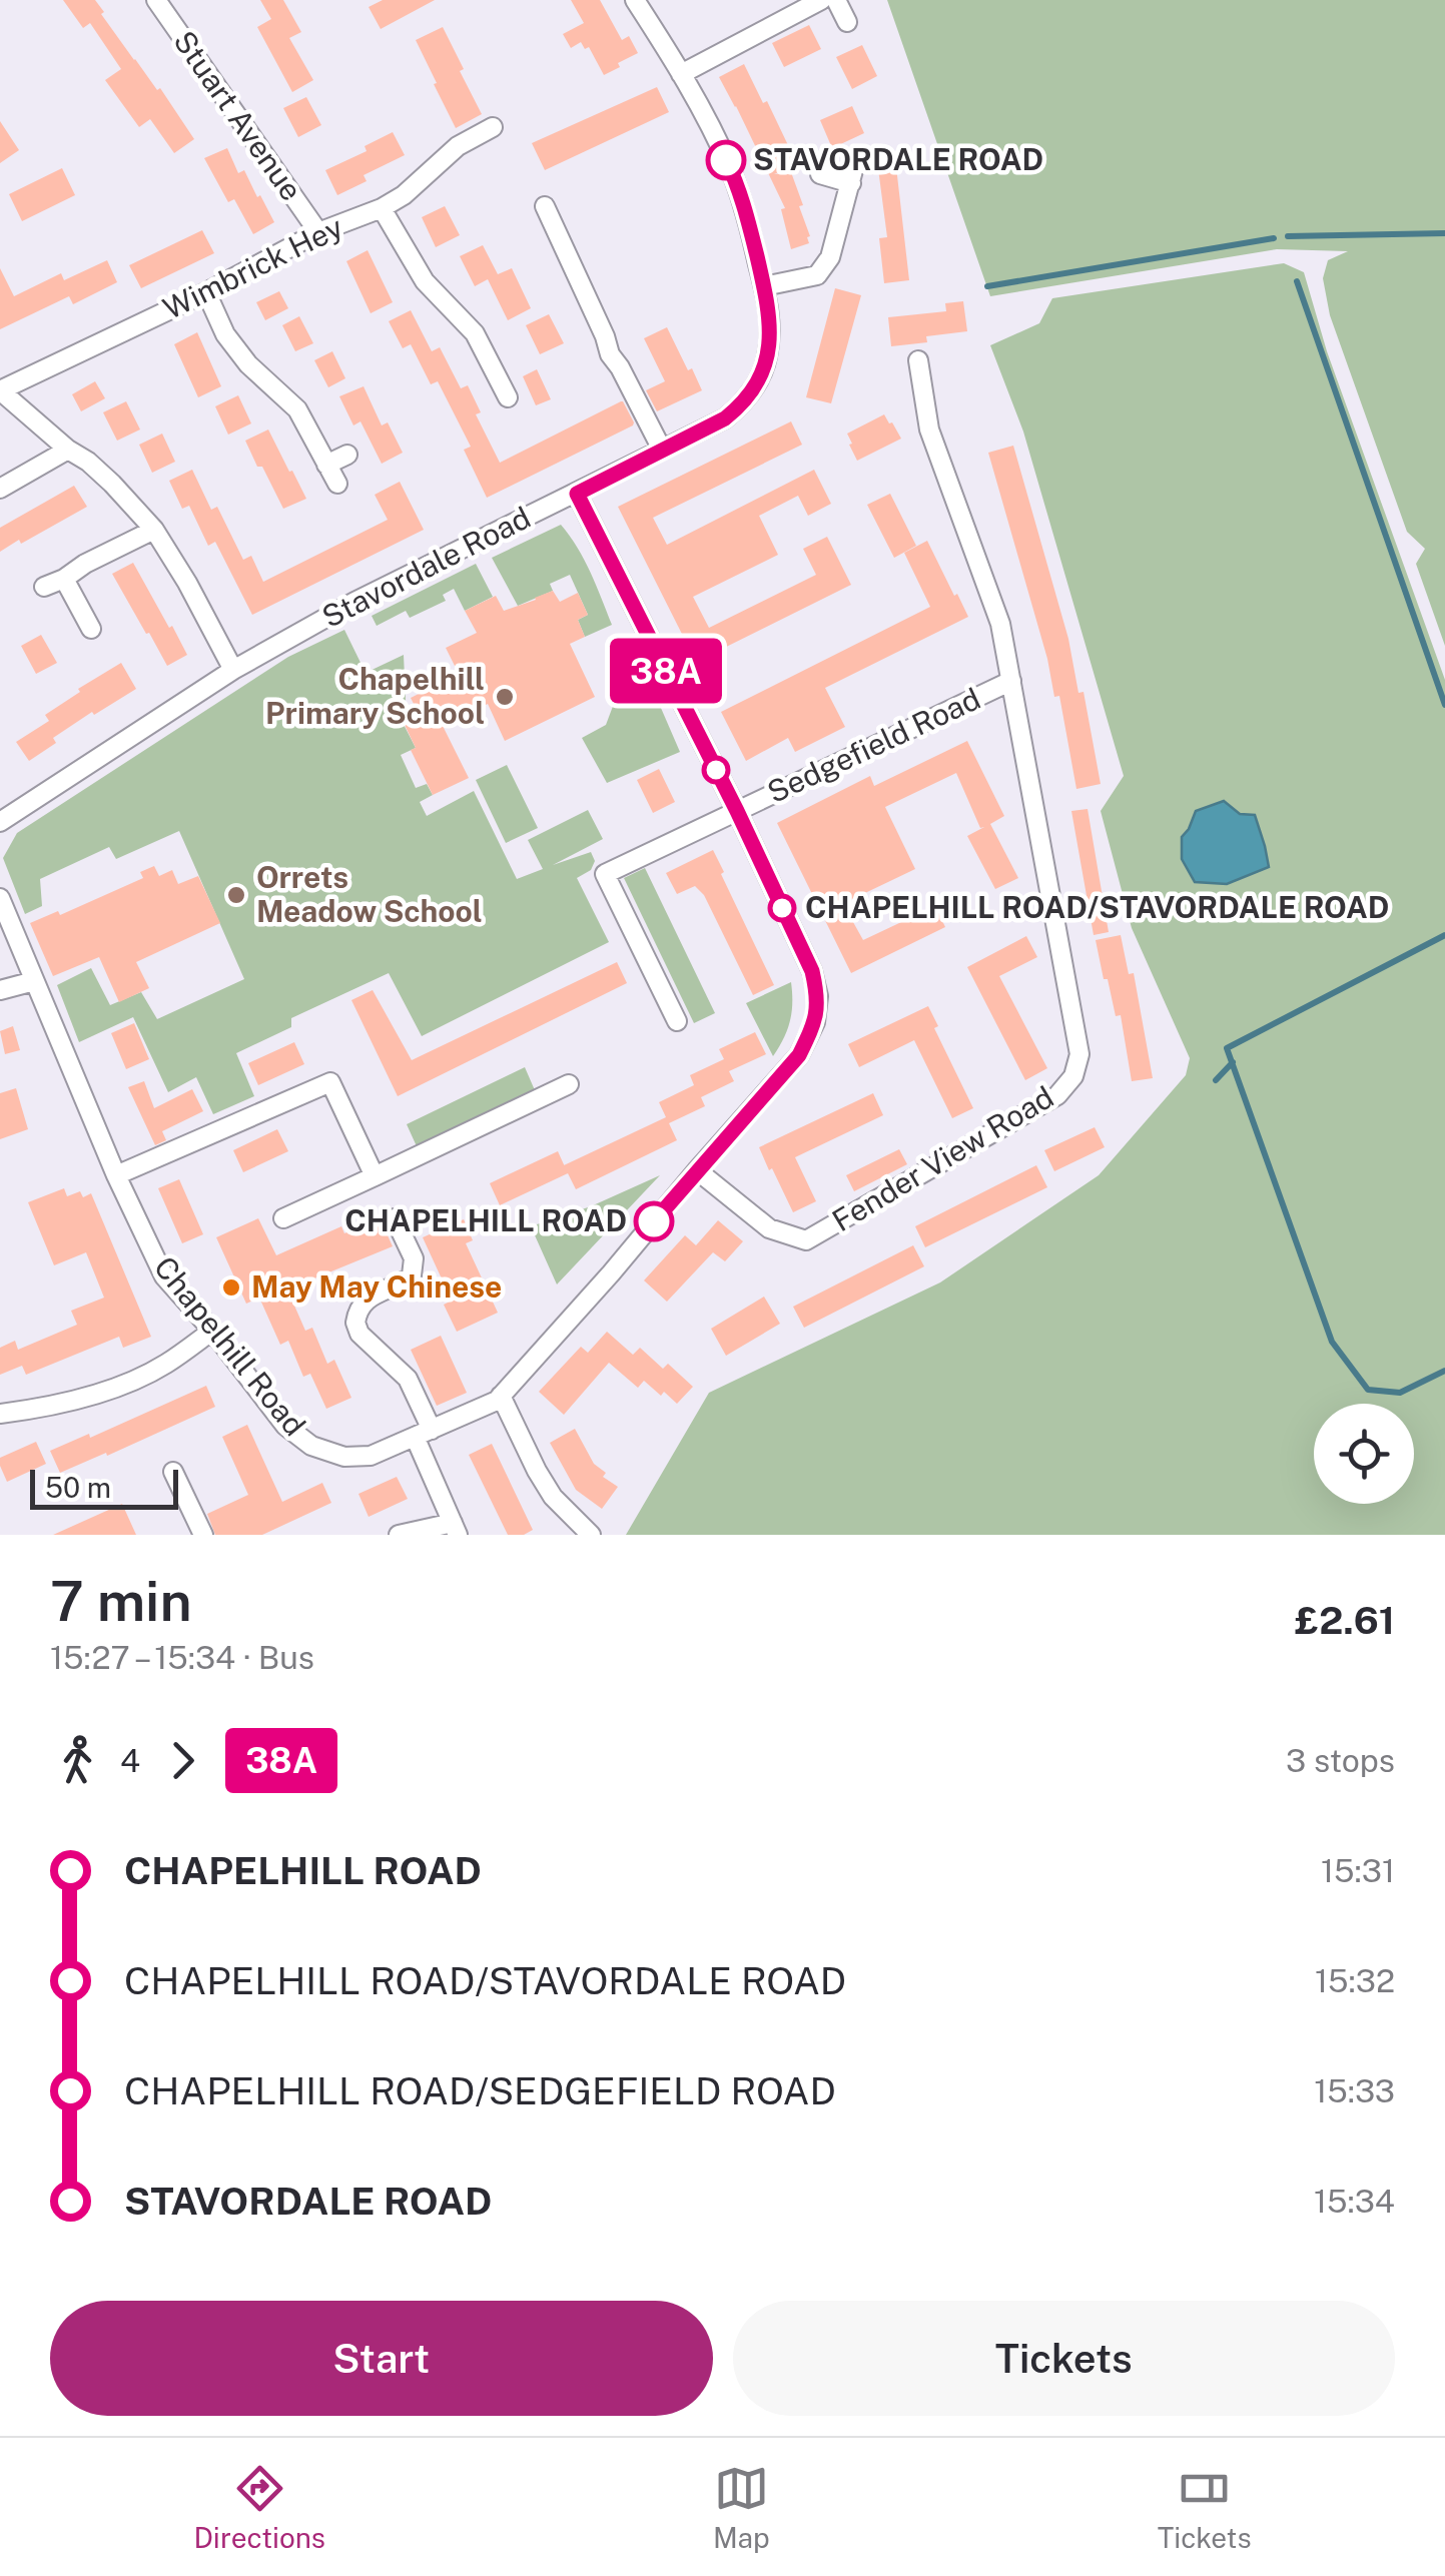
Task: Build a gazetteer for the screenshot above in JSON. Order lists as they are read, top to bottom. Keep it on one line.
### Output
{"streets":{"street":["Stuart Avenue","Wimbrick Hey","Stavordale Road","Sedgefield Road","Fender View Road","Chapelhill Road"]},"crossings":[["Stuart Avenue","Wimbrick Hey"],["Stavordale Road","Chapelhill Road"],["Sedgefield Road","Fender View Road"],["Sedgefield Road","Chapelhill Road"],["Fender View Road","Chapelhill Road"]],"places":["STAVORDALE ROAD","Chapelhill Primary School","Orrets Meadow School","CHAPELHILL ROAD/STAVORDALE ROAD","CHAPELHILL ROAD","May May Chinese"],"lines":["bus line 38A"],"scale_bar":"50 m","page":{"on_map":"38A","scale":"50 m","heading":["7 min","15:27 – 15:34 · Bus","£2.61"],"legs":["4","38A","3 stops"],"list":[{"name":"CHAPELHILL ROAD","value":"15:31"},{"name":"CHAPELHILL ROAD/STAVORDALE ROAD","value":"15:32"},{"name":"CHAPELHILL ROAD/SEDGEFIELD ROAD","value":"15:33"},{"name":"STAVORDALE ROAD","value":"15:34"}],"buttons":["Start","Tickets"],"tabs":["Directions","Map","Tickets"]}}
